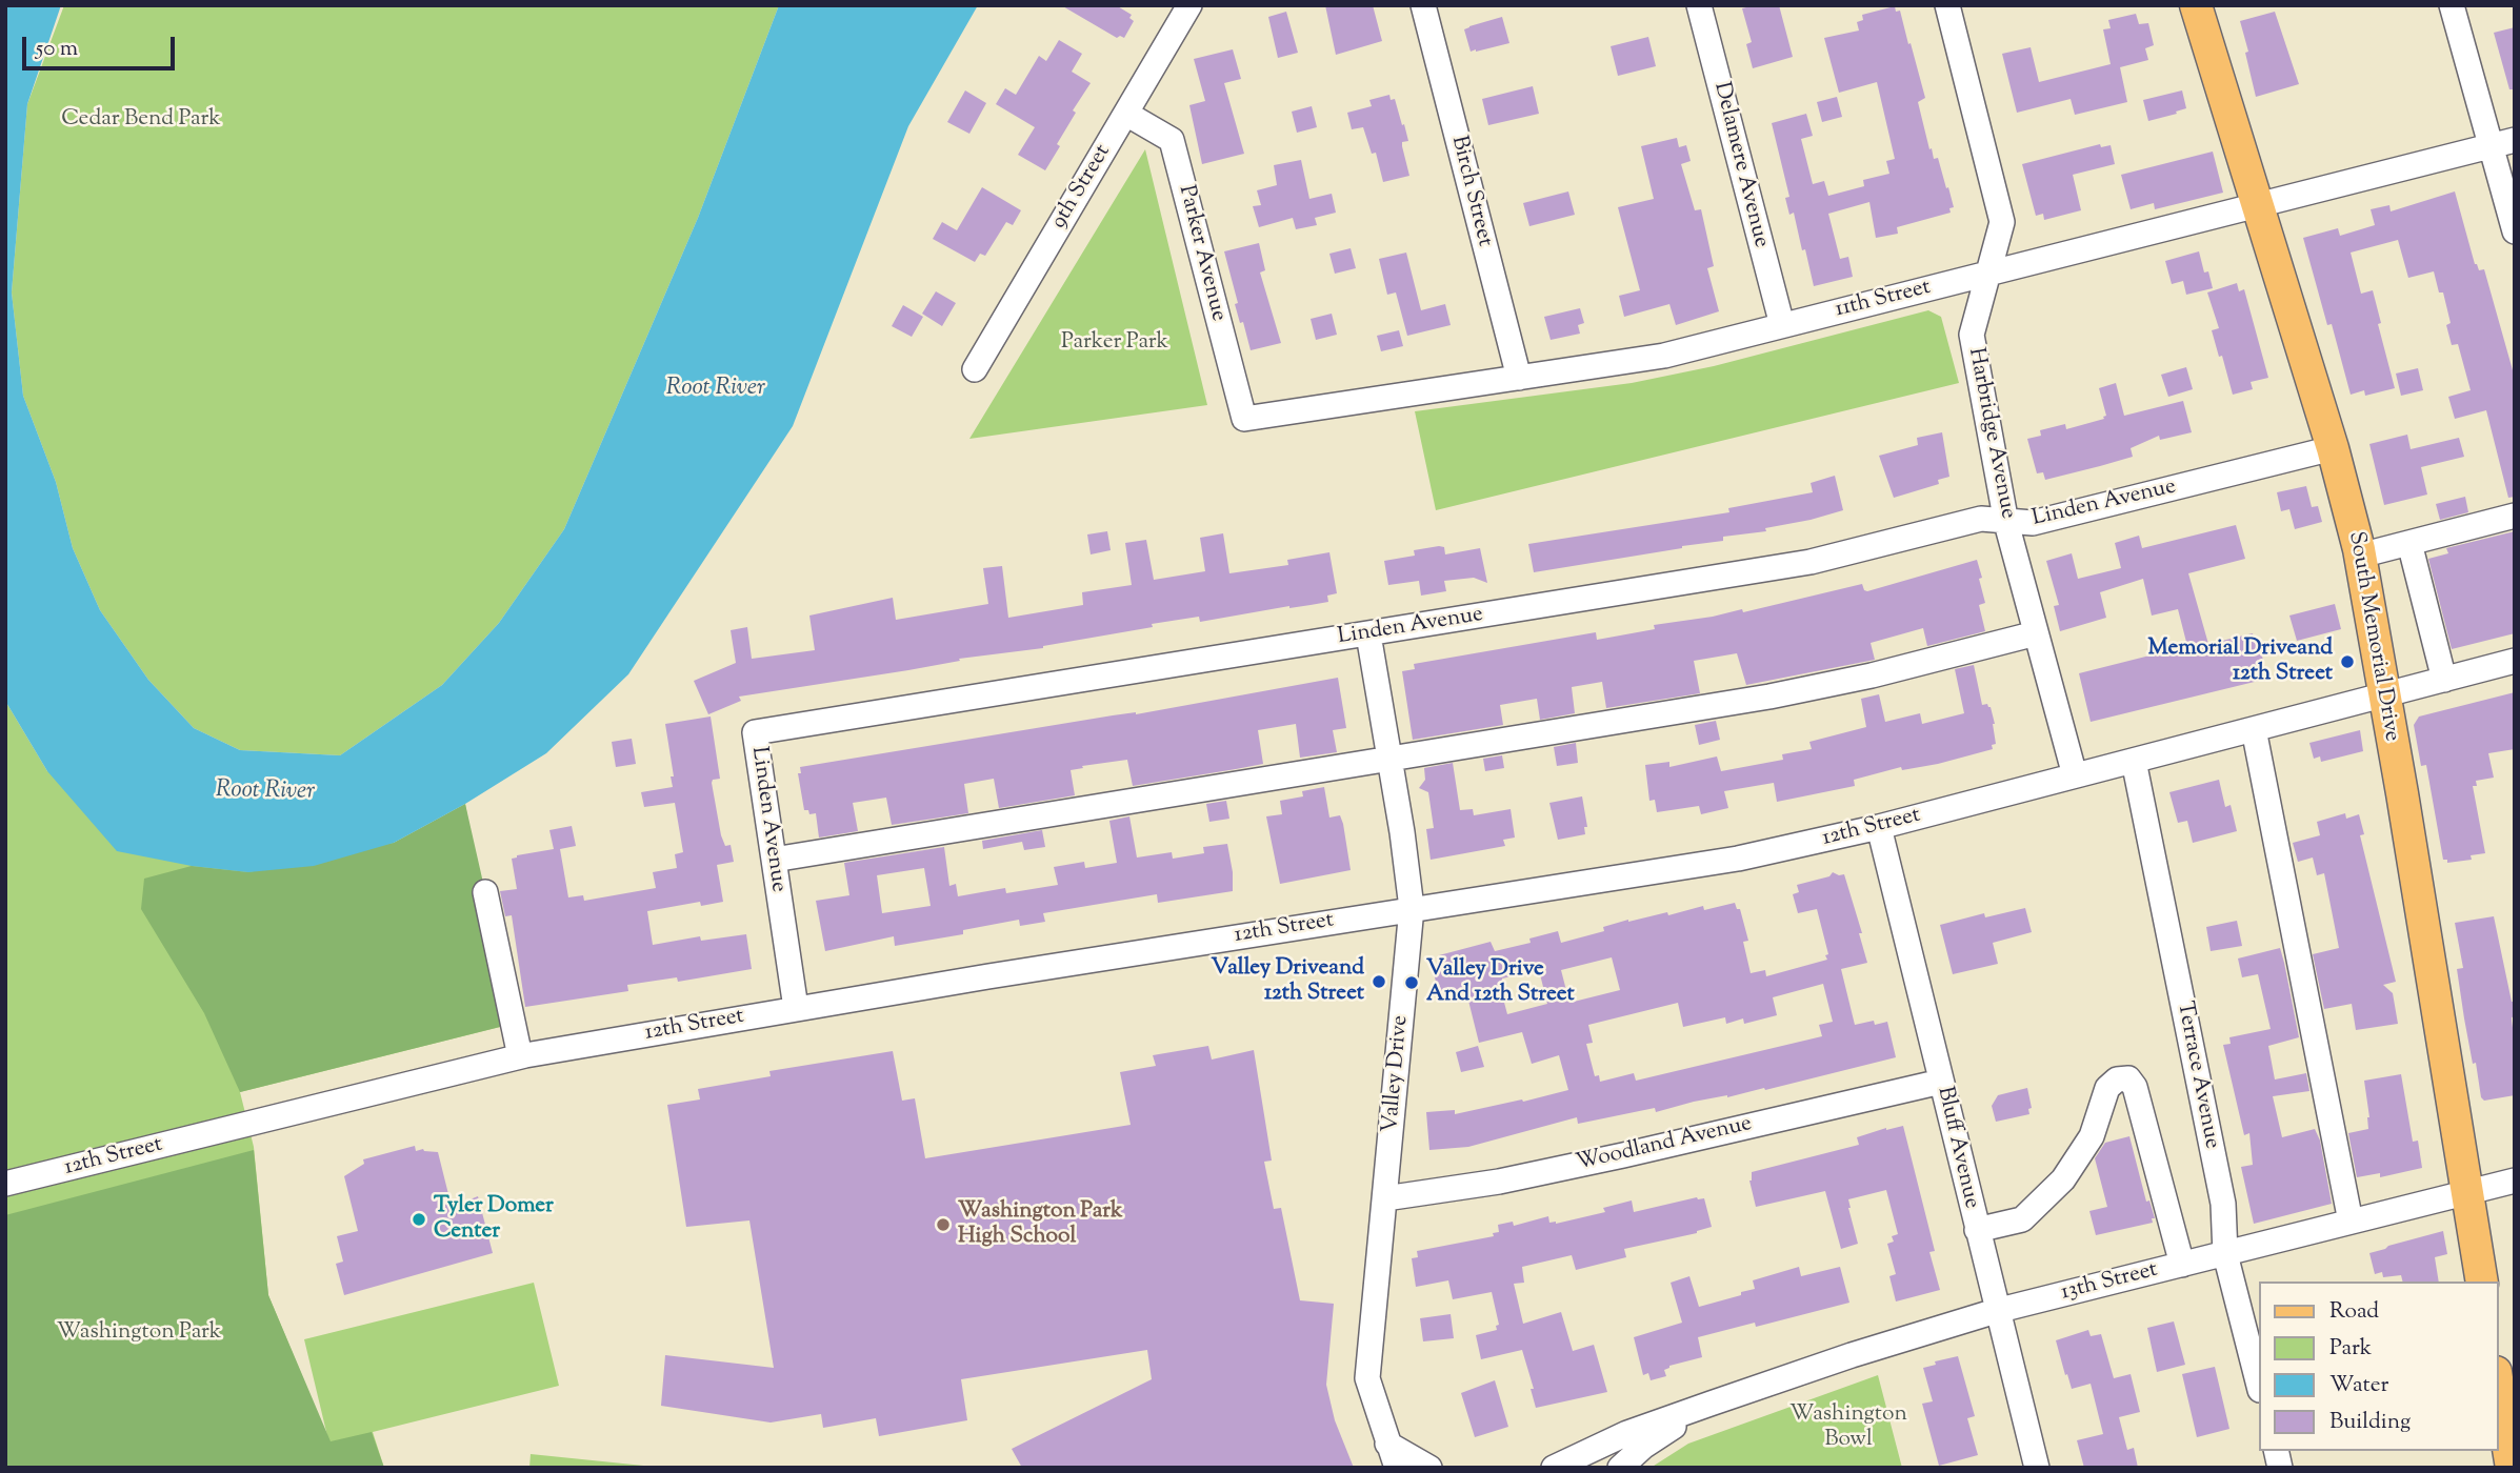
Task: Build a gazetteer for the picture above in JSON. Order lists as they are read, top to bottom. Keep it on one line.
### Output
{"streets":{"main road":["South Memorial Drive"],"street":["Delamere Avenue","9th Street","Birch Street","Parker Avenue","11th Street","Harbridge Avenue","Linden Avenue","12th Street","Valley Drive","Terrace Avenue","Woodland Avenue","Bluff Avenue","13th Street"]},"crossings":[["Delamere Avenue","11th Street"],["9th Street","Parker Avenue"],["Birch Street","11th Street"],["Parker Avenue","11th Street"],["11th Street","Harbridge Avenue"],["11th Street","South Memorial Drive"],["Harbridge Avenue","Linden Avenue"],["Harbridge Avenue","12th Street"],["Linden Avenue","South Memorial Drive"],["Linden Avenue","12th Street"],["Linden Avenue","Valley Drive"],["South Memorial Drive","12th Street"],["South Memorial Drive","13th Street"],["12th Street","Valley Drive"],["12th Street","Terrace Avenue"],["12th Street","Bluff Avenue"],["Valley Drive","Woodland Avenue"],["Terrace Avenue","13th Street"],["Woodland Avenue","Bluff Avenue"],["Bluff Avenue","13th Street"]],"water":["Root River"],"parks":["Cedar Bend Park","Parker Park","Washington Park","Washington Bowl"],"places":["Memorial Driveand 12th Street","Valley Driveand 12th Street","Valley Drive And 12th Street","Tyler Domer Center","Washington Park High School"],"legend":["Road","Park","Water","Building"],"scale_bar":"50 m"}
